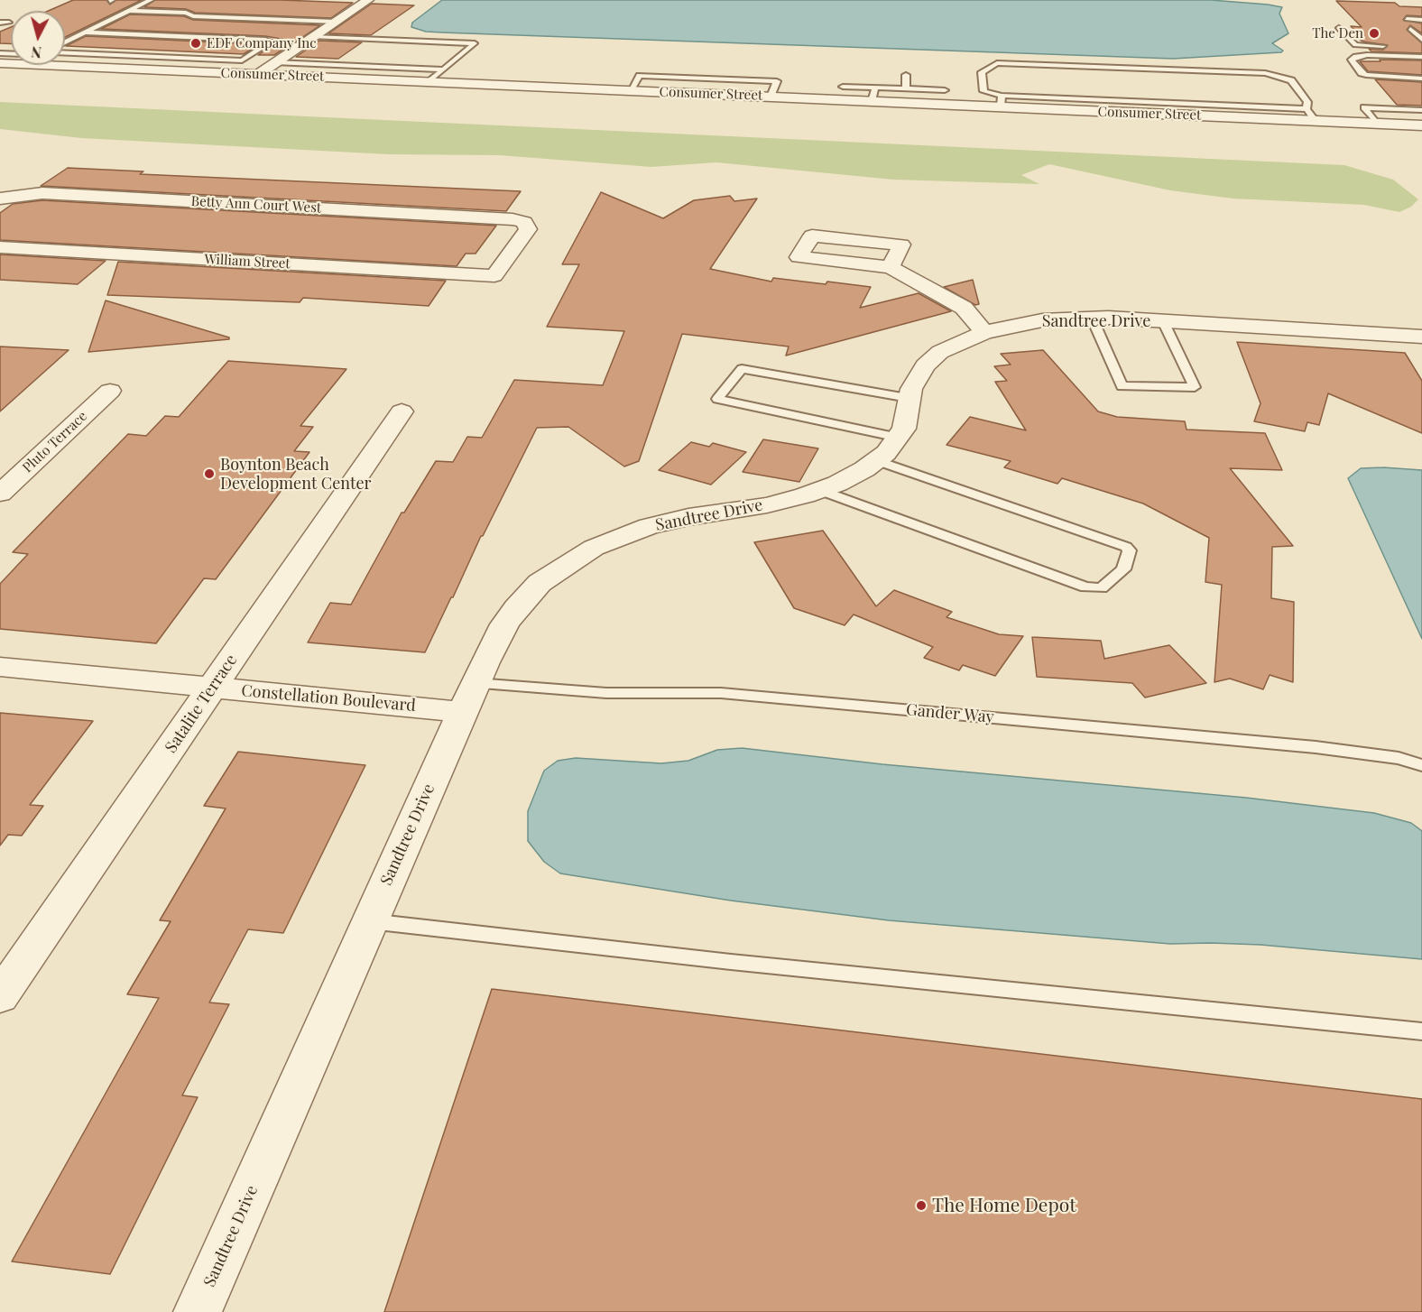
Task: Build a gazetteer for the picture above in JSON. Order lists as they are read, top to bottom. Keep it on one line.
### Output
{"streets":{"street":["Consumer Street","Betty Ann Court West","William Street","Sandtree Drive","Pluto Terrace","Constellation Boulevard","Satalite Terrace"],"lane":["Gander Way"]},"crossings":[["Betty Ann Court West","William Street"],["Sandtree Drive","Constellation Boulevard"],["Sandtree Drive","Gander Way"],["Constellation Boulevard","Satalite Terrace"]],"places":["The Den","EDF Company Inc","Boynton Beach Development Center","The Home Depot"],"north":"bottom"}
